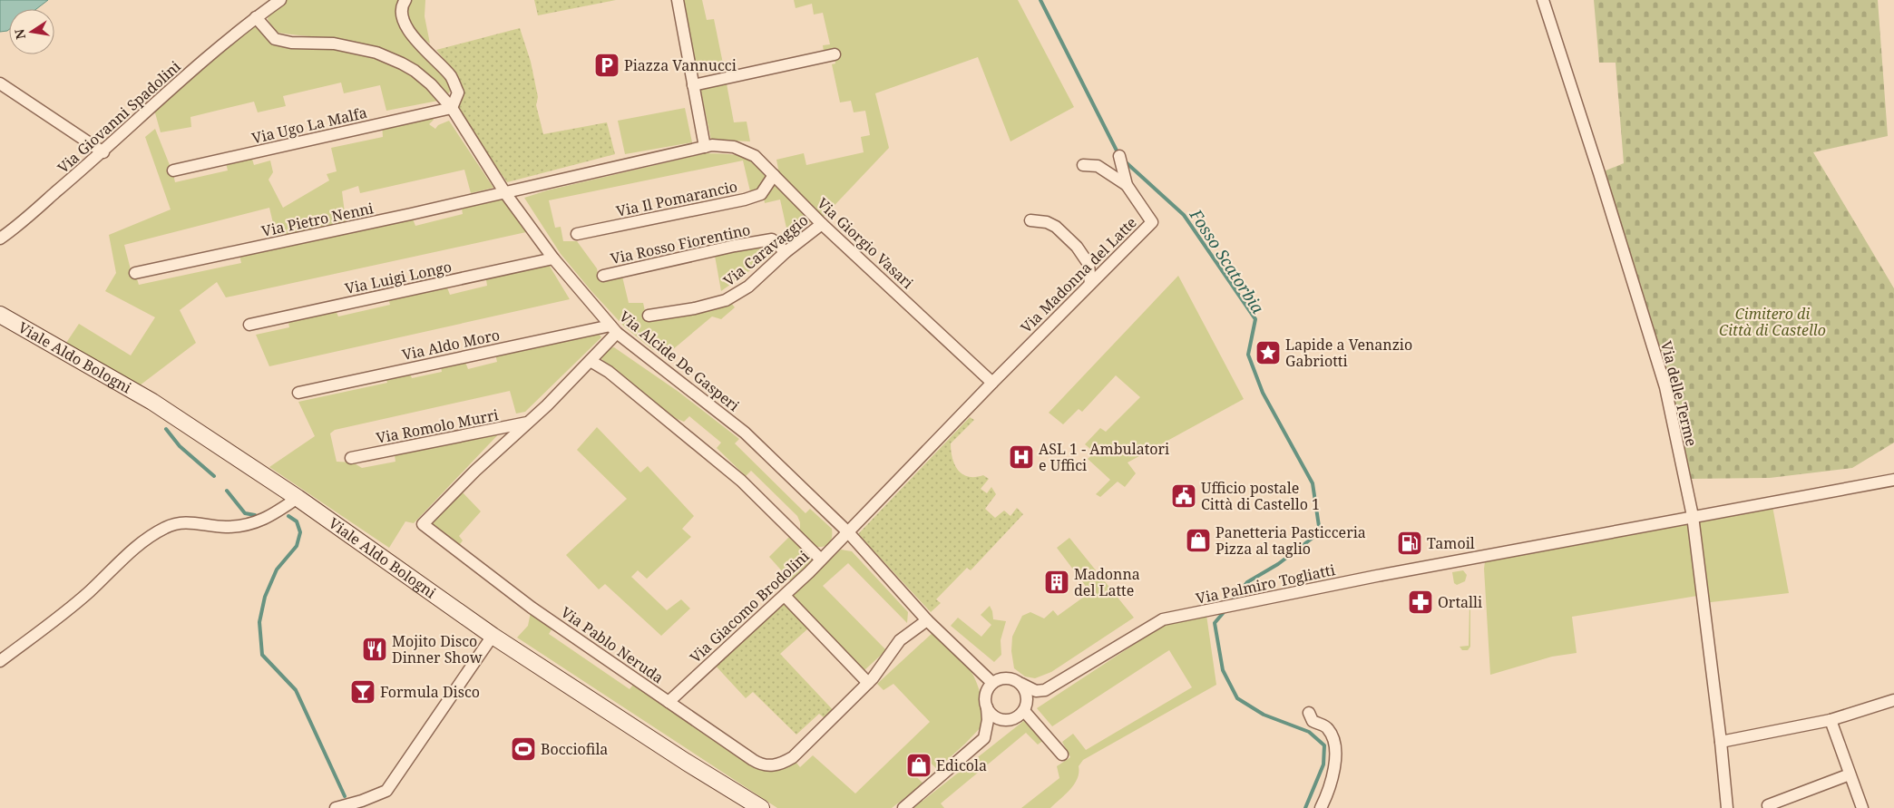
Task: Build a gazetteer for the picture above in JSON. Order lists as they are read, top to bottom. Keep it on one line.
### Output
{"streets":{"main road":["Viale Aldo Bologni"],"street":["Via Giovanni Spadolini","Via Ugo La Malfa","Via Il Pomarancio","Via Pietro Nenni","Via Giorgio Vasari","Via Rosso Fiorentino","Via Caravaggio","Via Madonna del Latte","Via Luigi Longo","Via Aldo Moro","Via Alcide De Gasperi","Via delle Terme","Via Romolo Murri","Via Palmiro Togliatti","Via Giacomo Brodolini","Via Pablo Neruda"]},"crossings":[["Via Giovanni Spadolini","Via Alcide De Gasperi"],["Via Ugo La Malfa","Via Alcide De Gasperi"],["Via Il Pomarancio","Via Giorgio Vasari"],["Via Pietro Nenni","Via Giorgio Vasari"],["Via Pietro Nenni","Via Alcide De Gasperi"],["Via Giorgio Vasari","Via Caravaggio"],["Via Giorgio Vasari","Via Madonna del Latte"],["Via Giorgio Vasari","Via Alcide De Gasperi"],["Via Rosso Fiorentino","Via Caravaggio"],["Via Luigi Longo","Via Alcide De Gasperi"],["Via Aldo Moro","Via Alcide De Gasperi"],["Via Aldo Moro","Via Romolo Murri"],["Via Alcide De Gasperi","Via Romolo Murri"],["Via Alcide De Gasperi","Via Palmiro Togliatti"],["Via Alcide De Gasperi","Via Giacomo Brodolini"],["Via delle Terme","Via Palmiro Togliatti"],["Via Romolo Murri","Via Pablo Neruda"],["Via Giacomo Brodolini","Via Pablo Neruda"]],"water":["Fosso Scatorbia"],"parks":["Cimitero di Città di Castello"],"places":{"parking":["Piazza Vannucci"],"place":["Lapide a Venanzio Gabriotti"],"hospital":["ASL 1 - Ambulatori e Uffici"],"public building":["Ufficio postale Città di Castello 1"],"shop":["Panetteria Pasticceria Pizza al taglio","Edicola"],"fuel station":["Tamoil"],"building":["Madonna del Latte"],"pharmacy":["Ortalli"],"restaurant":["Mojito Disco Dinner Show"],"bar":["Formula Disco"],"sports":["Bocciofila"]},"north":"left"}
